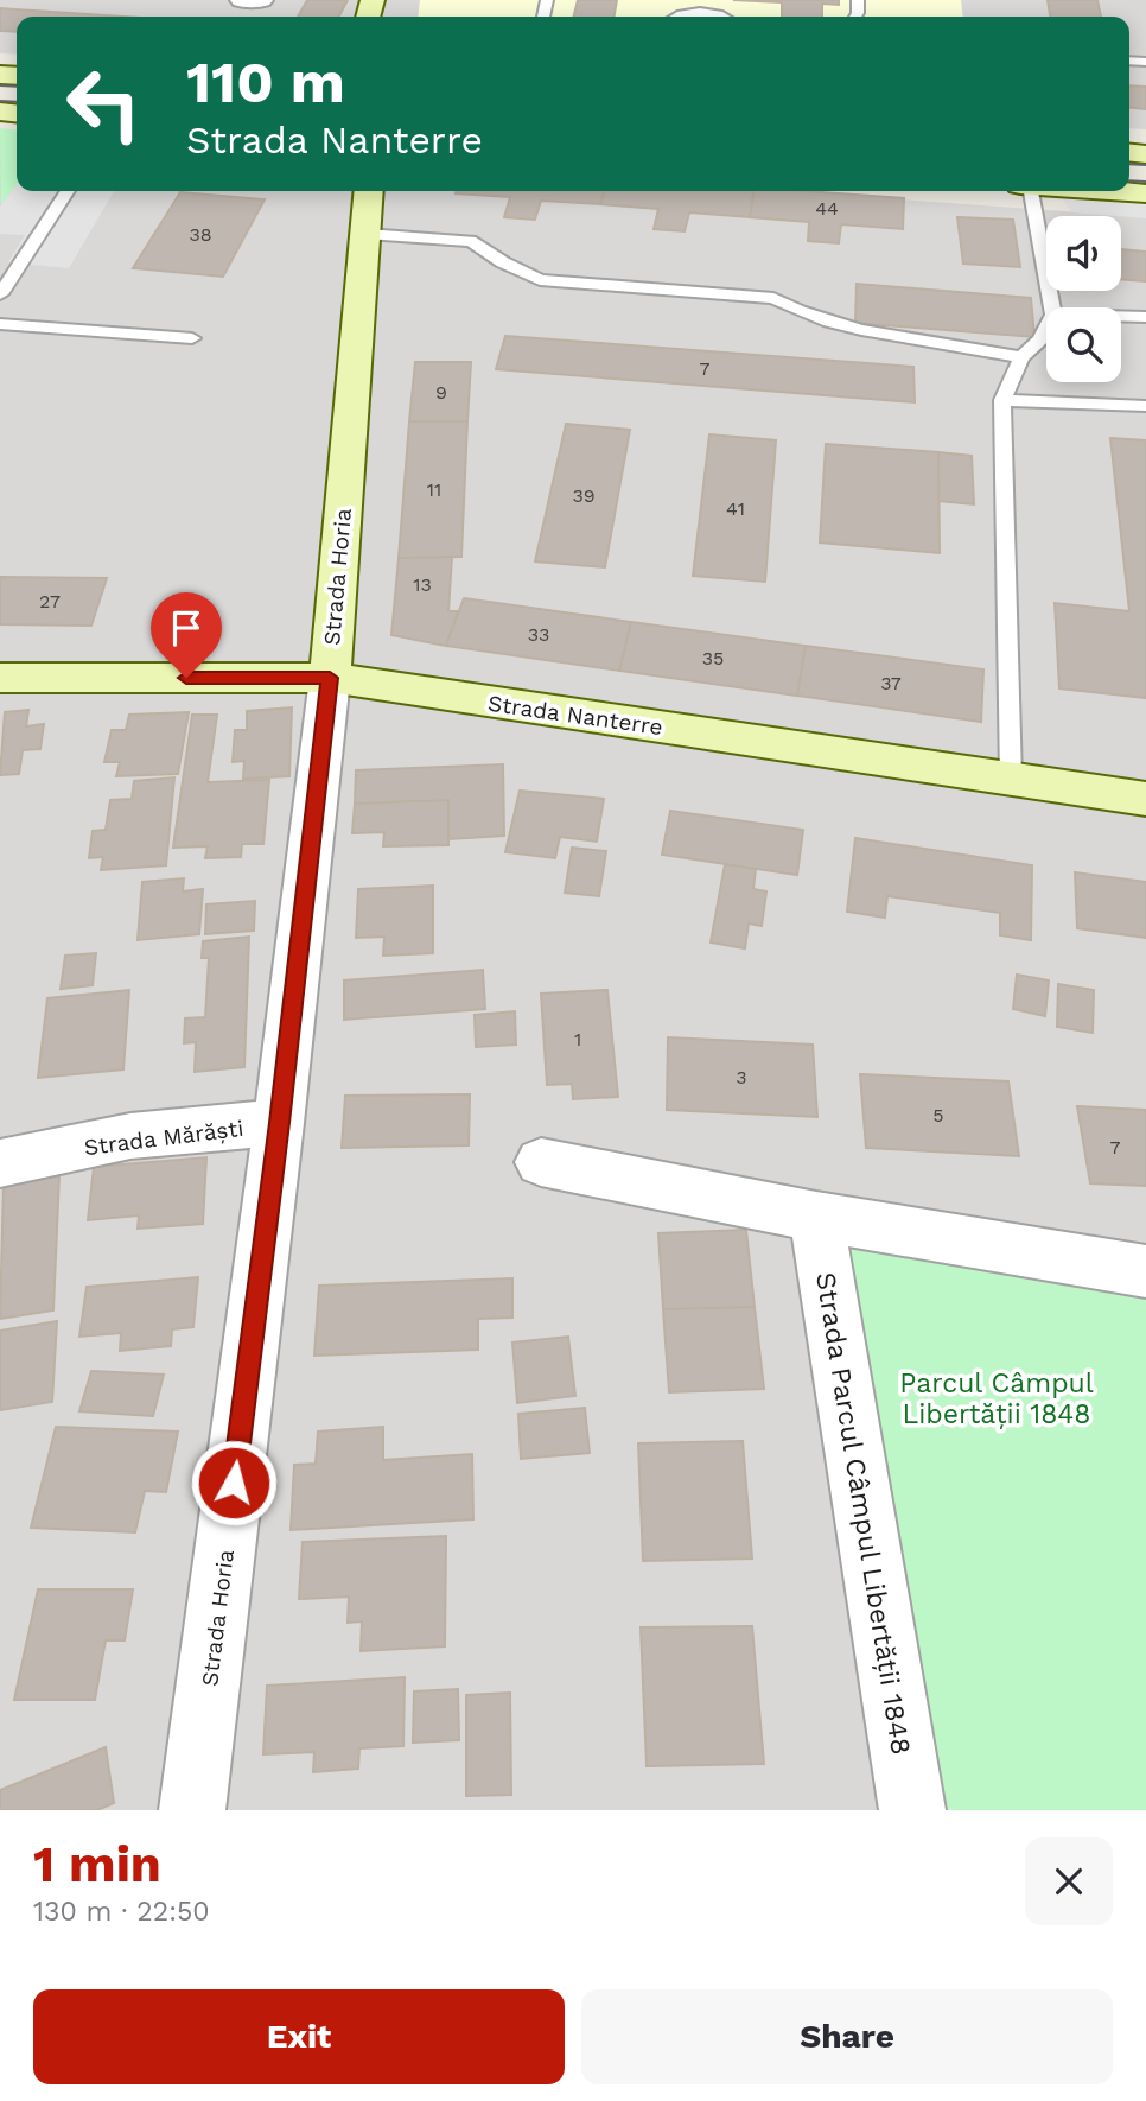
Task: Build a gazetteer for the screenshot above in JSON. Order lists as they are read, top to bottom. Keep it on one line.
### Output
{"streets":{"street":["Strada Horia","Strada Nanterre","Strada Mărăști","Strada Parcul Câmpul Libertății 1848"]},"crossings":[["Strada Horia","Strada Nanterre"],["Strada Horia","Strada Mărăști"]],"parks":["Parcul Câmpul Libertății 1848"],"house_numbers":["44","38","7","9","11","39","41","13","27","33","35","37","1","3","5","7"],"page":{"turn":["110 m","Strada Nanterre"],"heading":["1 min","130 m · 22:50"],"buttons":["Exit","Share"]}}
